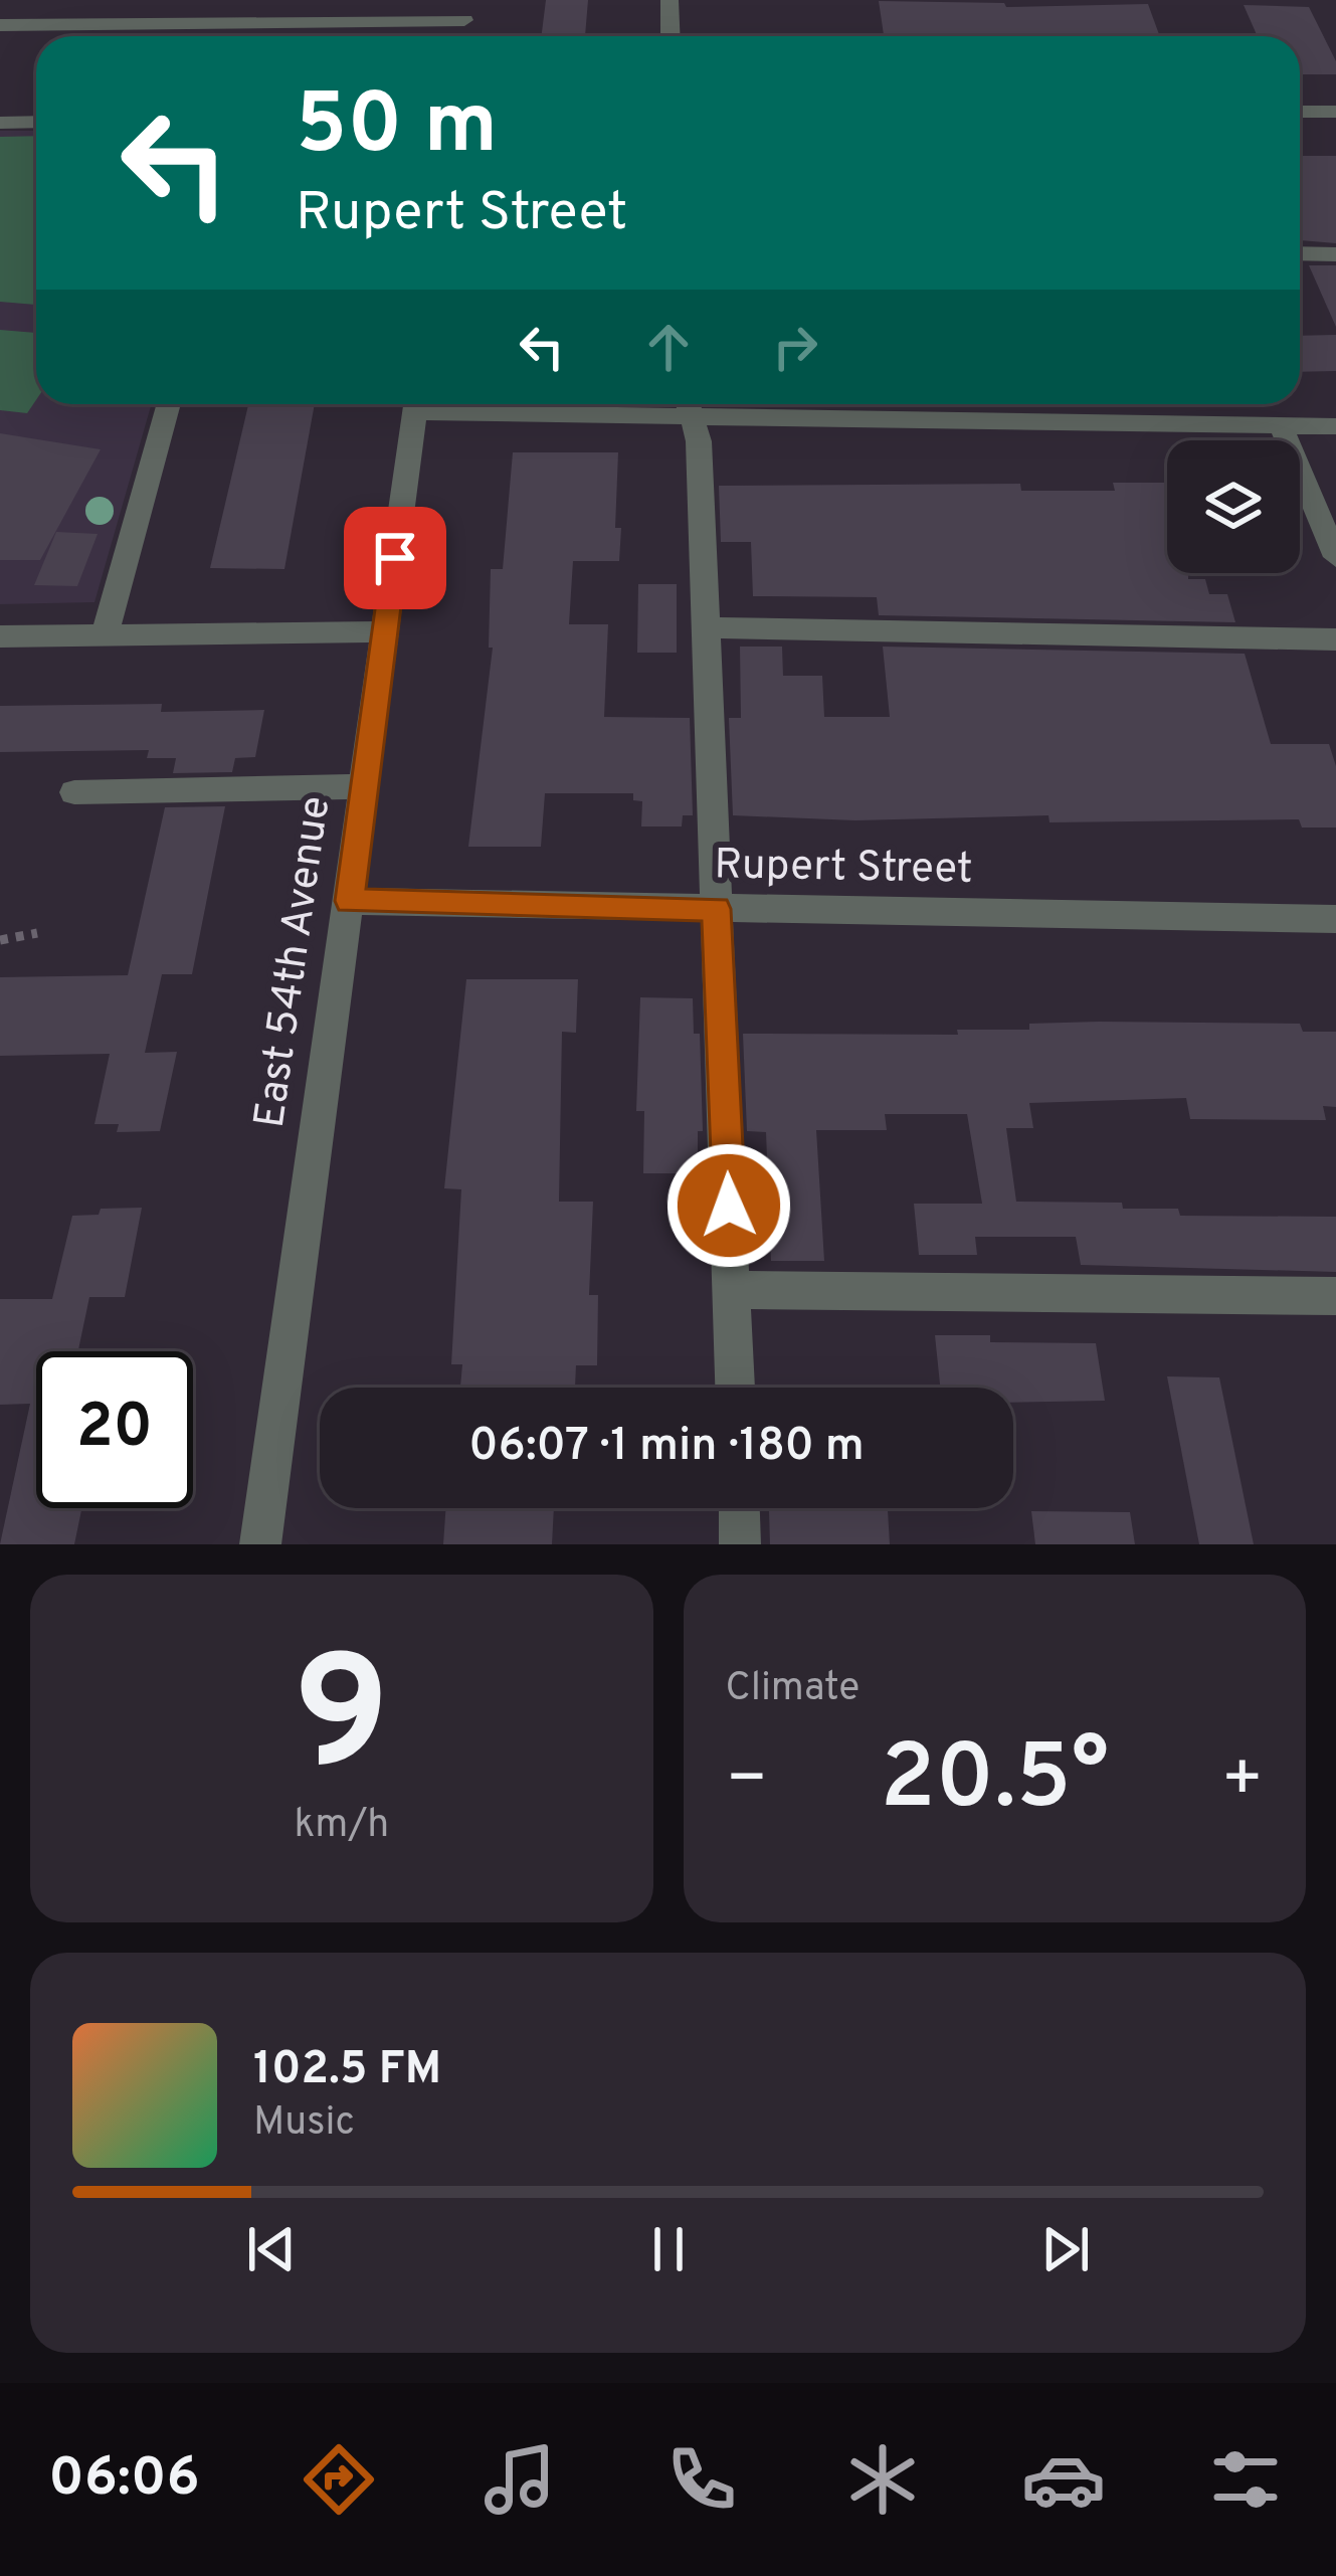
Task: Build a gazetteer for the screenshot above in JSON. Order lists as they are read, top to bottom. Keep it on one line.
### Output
{"streets":{"street":["Rupert Street","East 54th Avenue"]},"crossings":[["Rupert Street","East 54th Avenue"]],"page":{"turn":["50 m","Rupert Street"],"limit":"20","trip":"06:07 · 1 min · 180 m","tile":[["9","km/h"],"Climate"],"heat":["−","20.5°","+"],"song":["102.5 FM","Music"],"tabs":"06:06"}}
